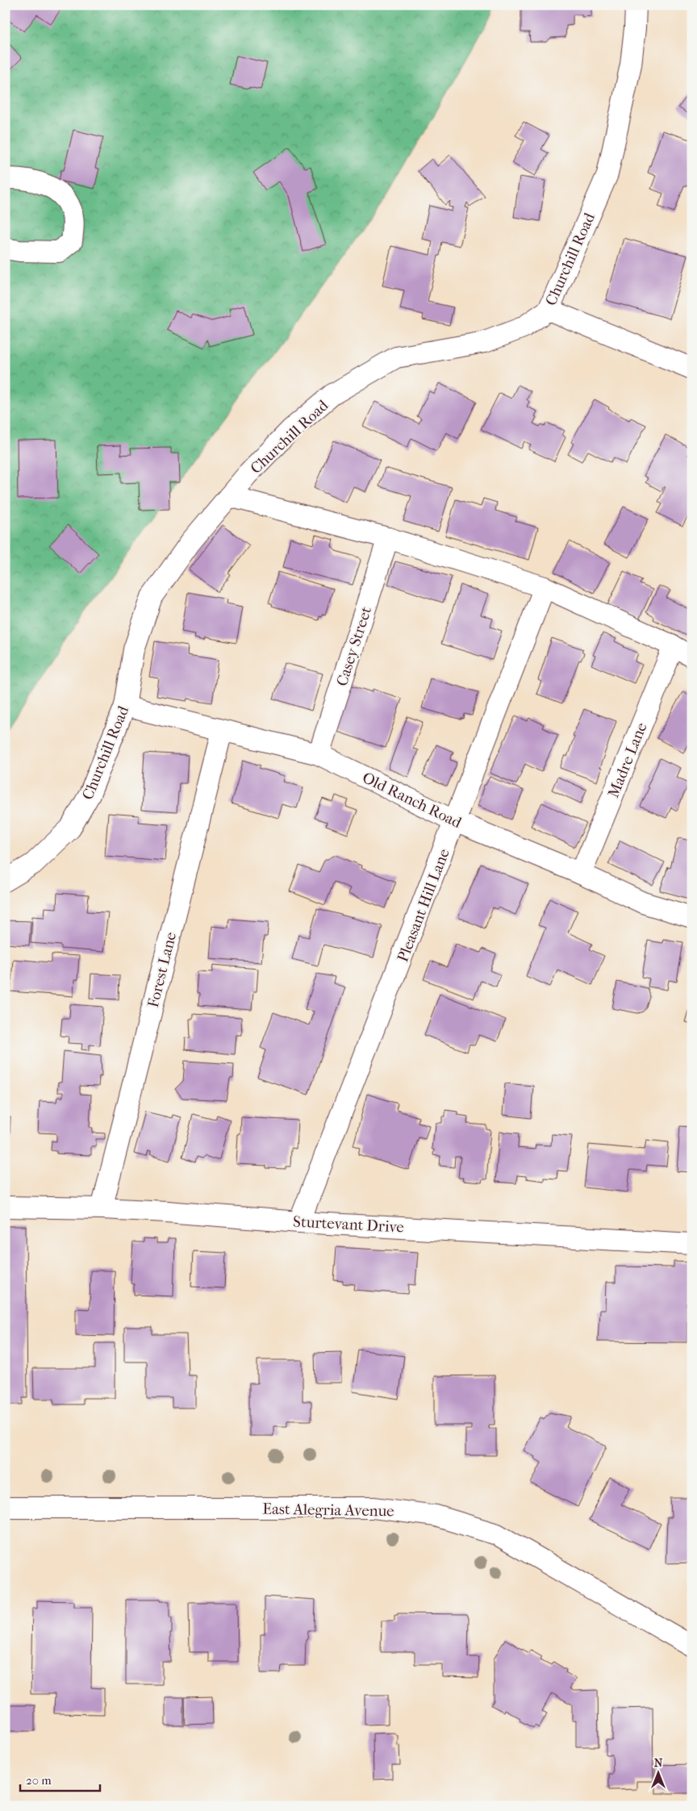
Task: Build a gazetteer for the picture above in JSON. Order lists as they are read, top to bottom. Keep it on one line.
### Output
{"streets":{"street":["Churchill Road","Casey Street","Madre Lane","Old Ranch Road","Pleasant Hill Lane","Forest Lane","Sturtevant Drive","East Alegria Avenue"]},"crossings":[["Churchill Road","Old Ranch Road"],["Casey Street","Old Ranch Road"],["Madre Lane","Old Ranch Road"],["Old Ranch Road","Pleasant Hill Lane"],["Old Ranch Road","Forest Lane"],["Pleasant Hill Lane","Sturtevant Drive"],["Forest Lane","Sturtevant Drive"]],"scale_bar":"20 m","north":"top"}
